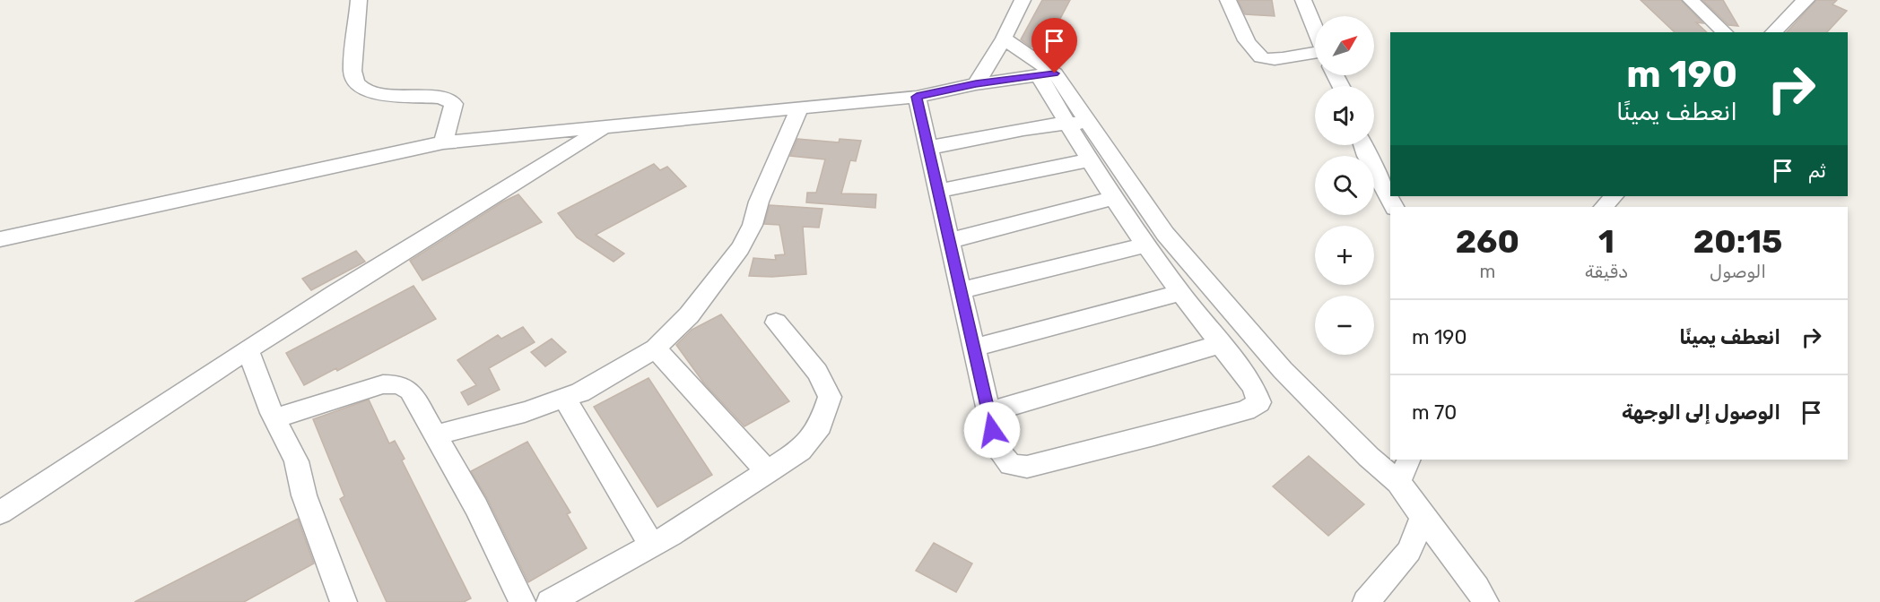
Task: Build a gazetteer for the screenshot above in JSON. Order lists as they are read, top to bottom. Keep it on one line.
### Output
{"north":"top right","page":{"map_buttons":["+","−"],"turn":["190 m","انعطف يمينًا"],"then":"ثم","eta":["20:15","الوصول","1","دقيقة","260","m"],"list":[{"name":"انعطف يمينًا","value":"190 m"},{"name":"الوصول إلى الوجهة","value":"70 m"}]}}
